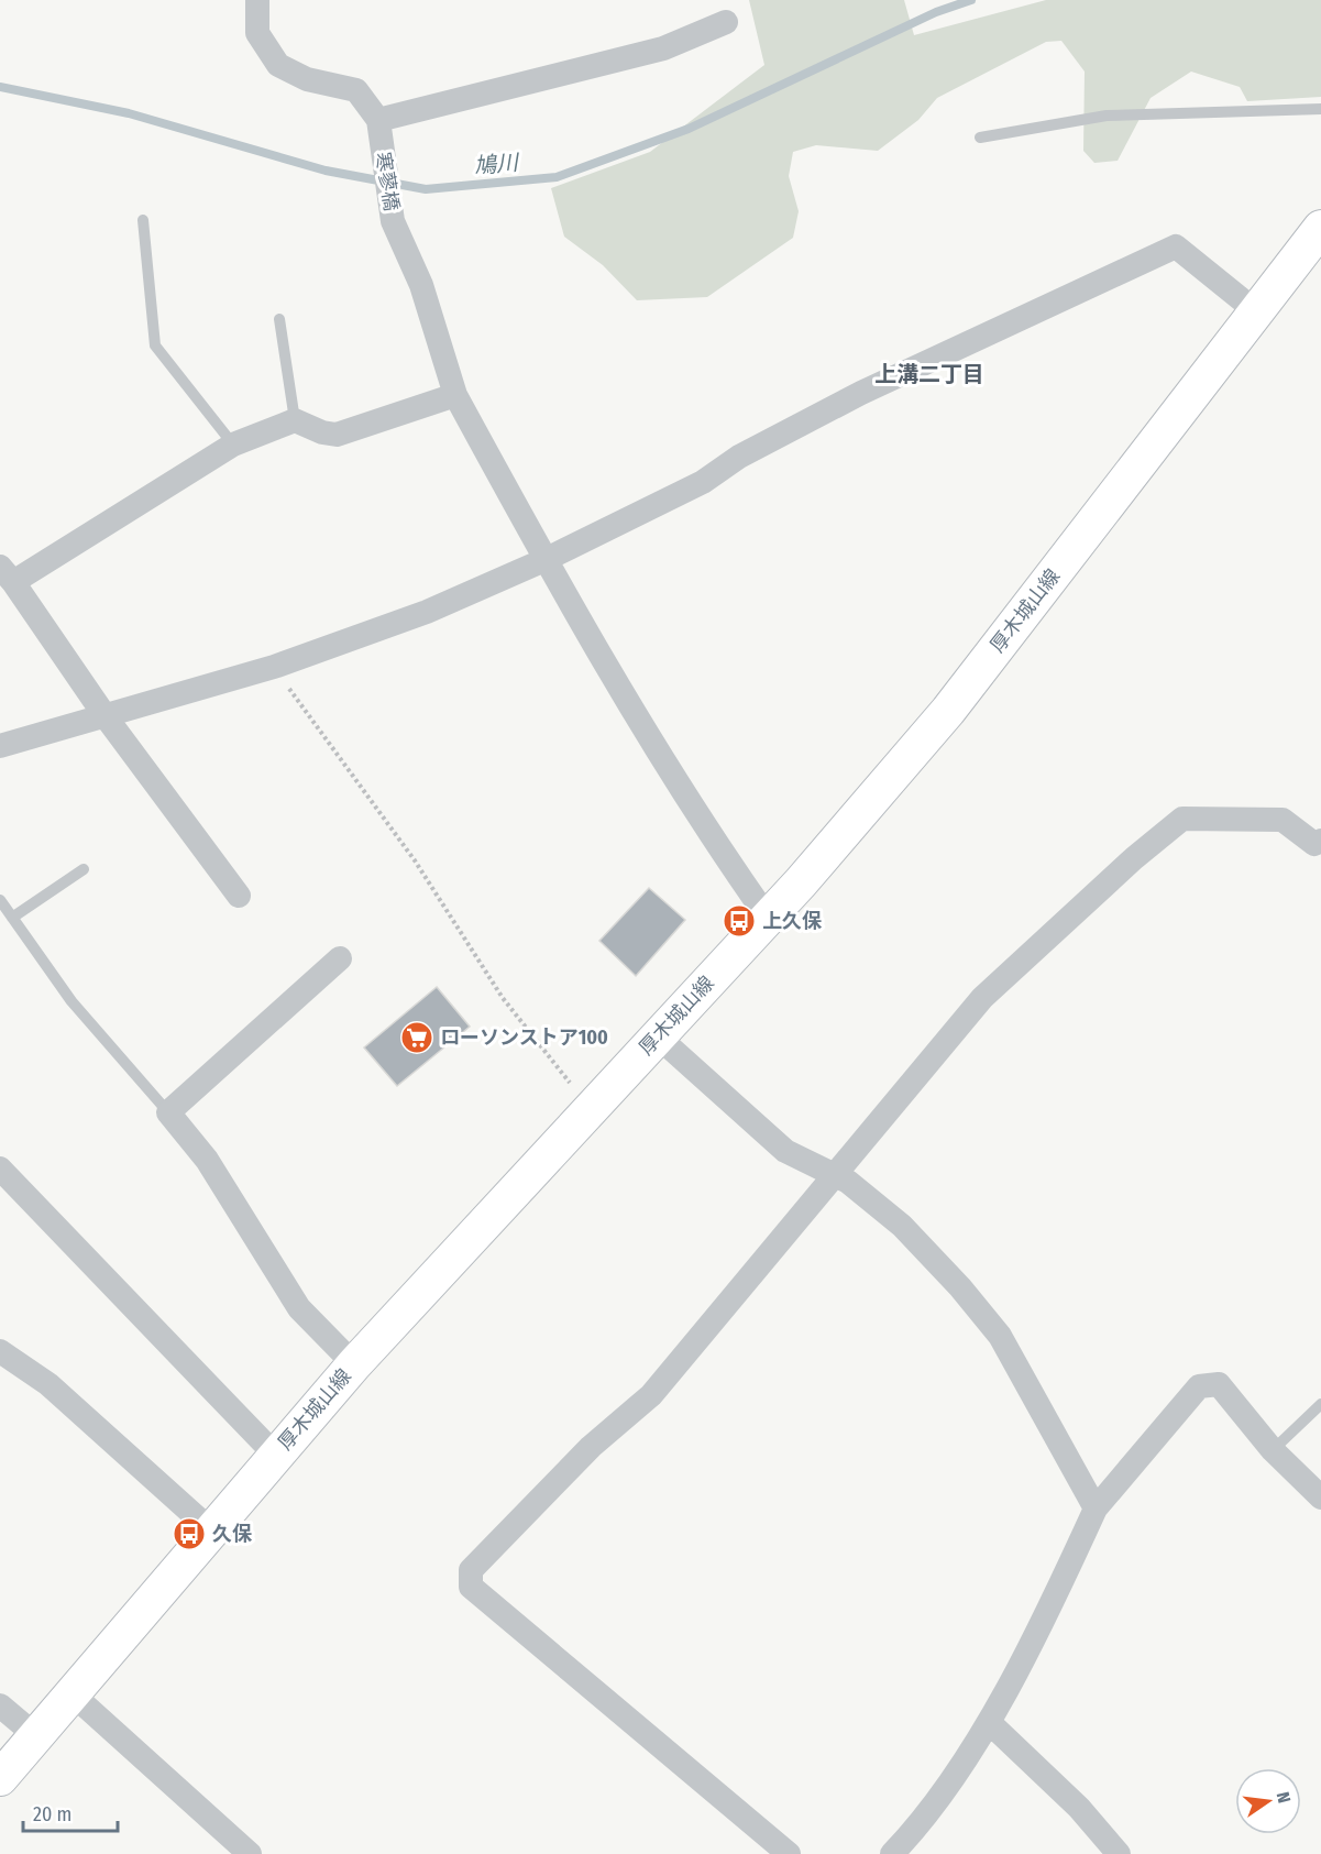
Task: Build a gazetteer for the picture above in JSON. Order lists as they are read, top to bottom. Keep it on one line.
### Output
{"streets":{"main road":["厚木城山線"],"street":["寒蓼橋"]},"crossings":[["寒蓼橋","厚木城山線"]],"districts":["上溝二丁目"],"water":["鳩川"],"places":{"bus stop":["上久保","久保"],"supermarket":["ローソンストア100"]},"scale_bar":"20 m","north":"right"}
